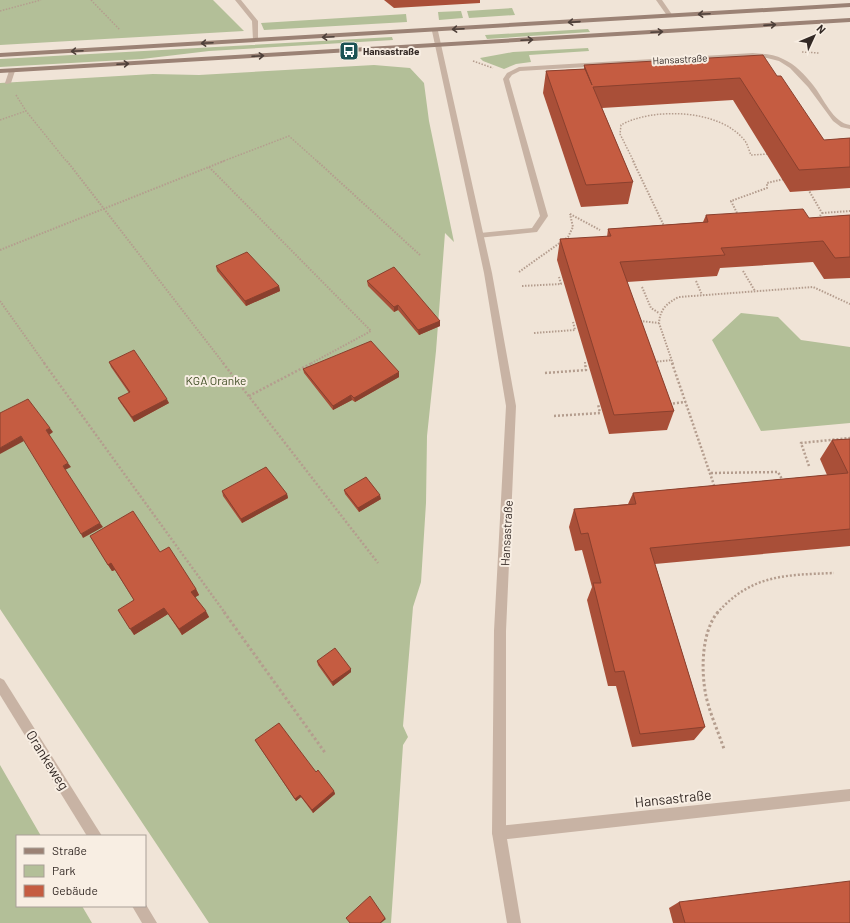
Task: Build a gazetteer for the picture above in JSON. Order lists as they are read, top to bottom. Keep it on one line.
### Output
{"streets":{"street":["Hansastraße","Orankeweg"]},"parks":["KGA Oranke"],"places":{"bus stop":["Hansastraße"]},"legend":["Straße","Park","Gebäude"],"north":"top right"}
